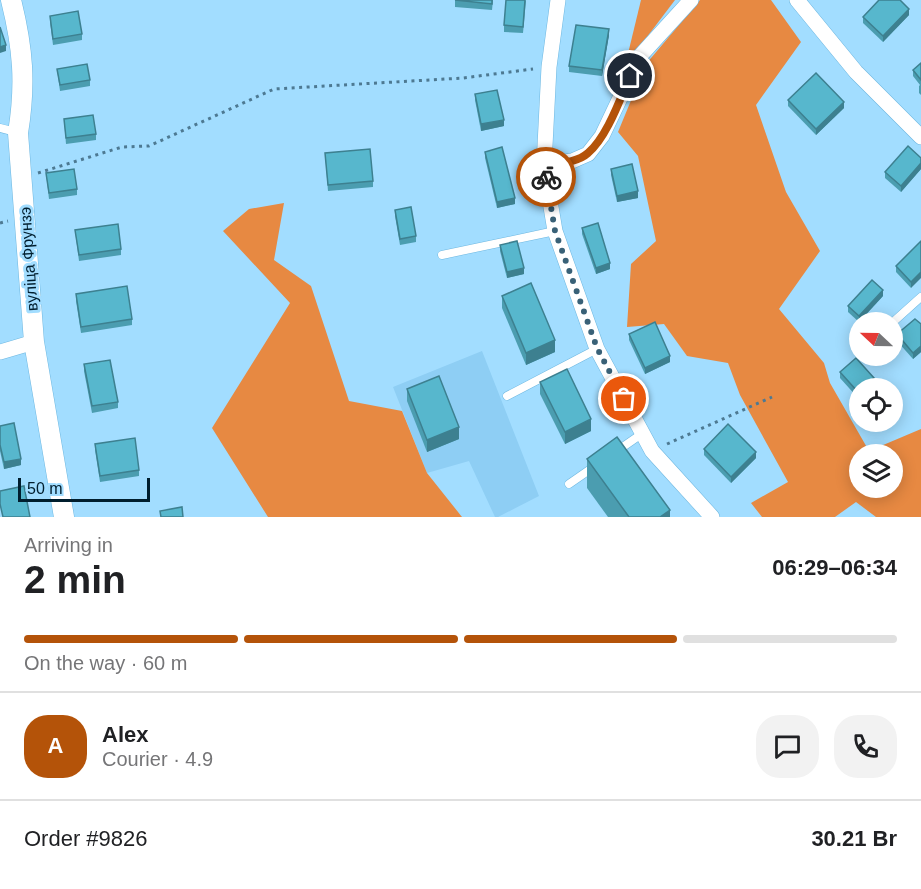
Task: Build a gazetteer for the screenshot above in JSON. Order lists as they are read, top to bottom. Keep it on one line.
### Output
{"streets":{"street":["вуліца Фрунзэ"]},"scale_bar":"50 m","north":"left","page":{"scale":"50 m","heading":["2 min","Arriving in","06:29–06:34"],"panel":["Alex","Courier · 4.9","Order #9826","30.21 Br"],"bar":"On the way · 60 m","round":"A"}}
